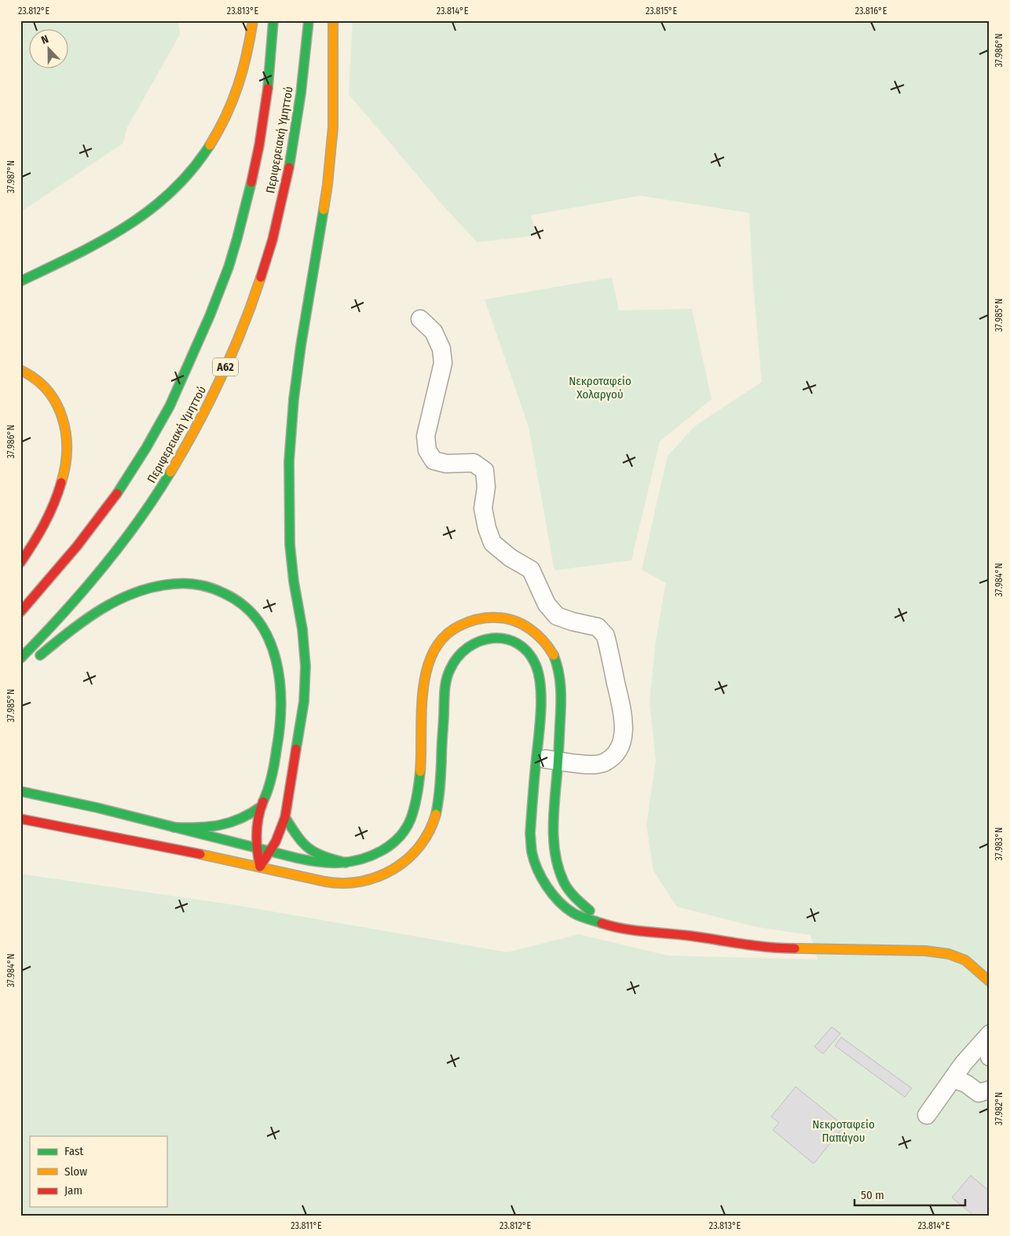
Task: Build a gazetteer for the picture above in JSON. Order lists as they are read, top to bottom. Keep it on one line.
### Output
{"streets":{"main road":["Περιφερειακή Υμηττού","Α62"]},"parks":["Νεκροταφείο Χολαργού","Νεκροταφείο Παπάγου"],"legend":["Fast","Slow","Jam"],"scale_bar":"50 m","north":"top","coordinates":["23.812°E","23.813°E","23.814°E","23.815°E","23.816°E","37.986°N","37.987°N","37.985°N","37.984°N","37.983°N","37.982°N","23.811°E"]}
